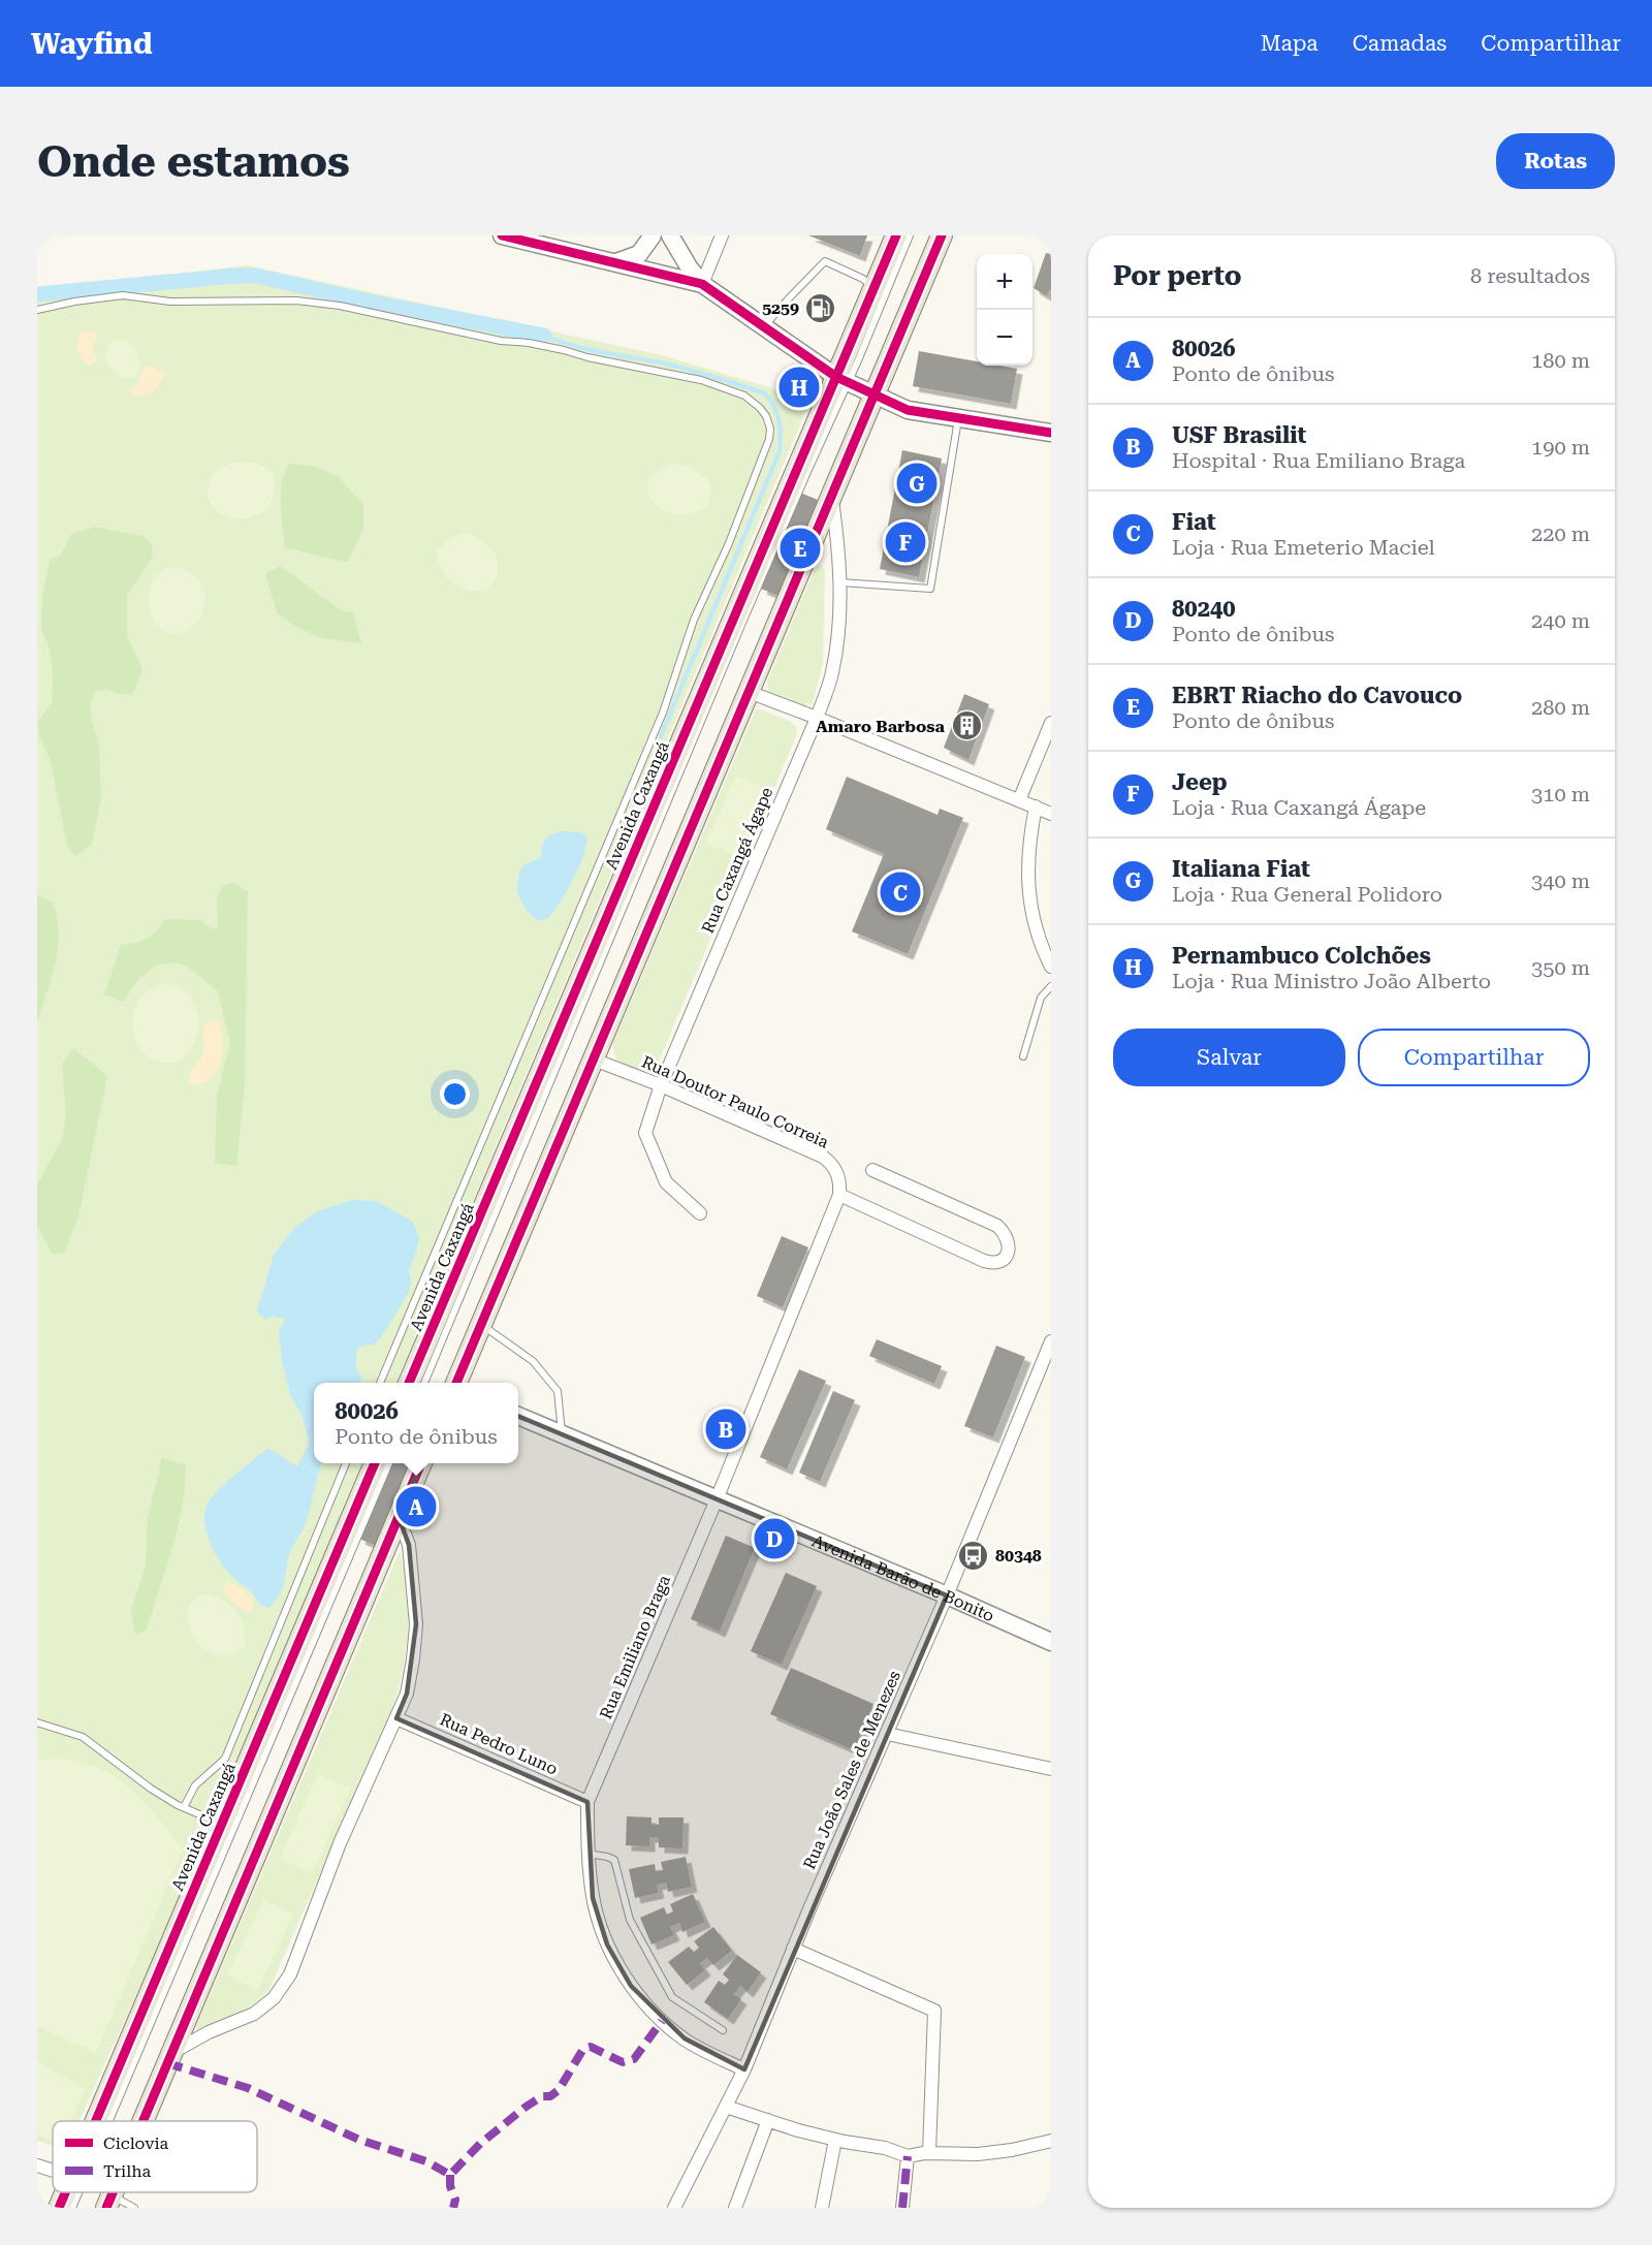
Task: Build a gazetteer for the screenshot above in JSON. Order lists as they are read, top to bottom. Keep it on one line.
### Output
{"streets":{"main road":["Avenida Caxangá"],"street":["Rua Caxangá Ágape","Rua Doutor Paulo Correia","Avenida Barão de Bonito","Rua Emiliano Braga","Rua Pedro Luno","Rua João Sales de Menezes"]},"crossings":[["Rua Caxangá Ágape","Rua Doutor Paulo Correia"],["Rua Doutor Paulo Correia","Rua Emiliano Braga"],["Avenida Barão de Bonito","Rua Emiliano Braga"],["Avenida Barão de Bonito","Rua João Sales de Menezes"],["Rua Emiliano Braga","Rua Pedro Luno"],["Rua Emiliano Braga","Rua João Sales de Menezes"]],"places":{"fuel station":["5259"],"building":["Amaro Barbosa"],"bus stop":["80348"]},"legend":["Ciclovia","Trilha"],"page":{"header":"Wayfind","nav":["Mapa","Camadas","Compartilhar"],"buttons":["Rotas",["Salvar","Compartilhar"]],"title":"Onde estamos","heading":["Por perto","8 resultados"],"map_buttons":["+","−"],"list":[{"mark":"A","name":"80026","note":"Ponto de ônibus","value":"180 m"},{"mark":"B","name":"USF Brasilit","note":"Hospital · Rua Emiliano Braga","value":"190 m"},{"mark":"C","name":"Fiat","note":"Loja · Rua Emeterio Maciel","value":"220 m"},{"mark":"D","name":"80240","note":"Ponto de ônibus","value":"240 m"},{"mark":"E","name":"EBRT Riacho do Cavouco","note":"Ponto de ônibus","value":"280 m"},{"mark":"F","name":"Jeep","note":"Loja · Rua Caxangá Ágape","value":"310 m"},{"mark":"G","name":"Italiana Fiat","note":"Loja · Rua General Polidoro","value":"340 m"},{"mark":"H","name":"Pernambuco Colchões","note":"Loja · Rua Ministro João Alberto","value":"350 m"}],"pins":["H","G","F","E","C","B","A","D"],"popup":["80026","Ponto de ônibus"]}}
